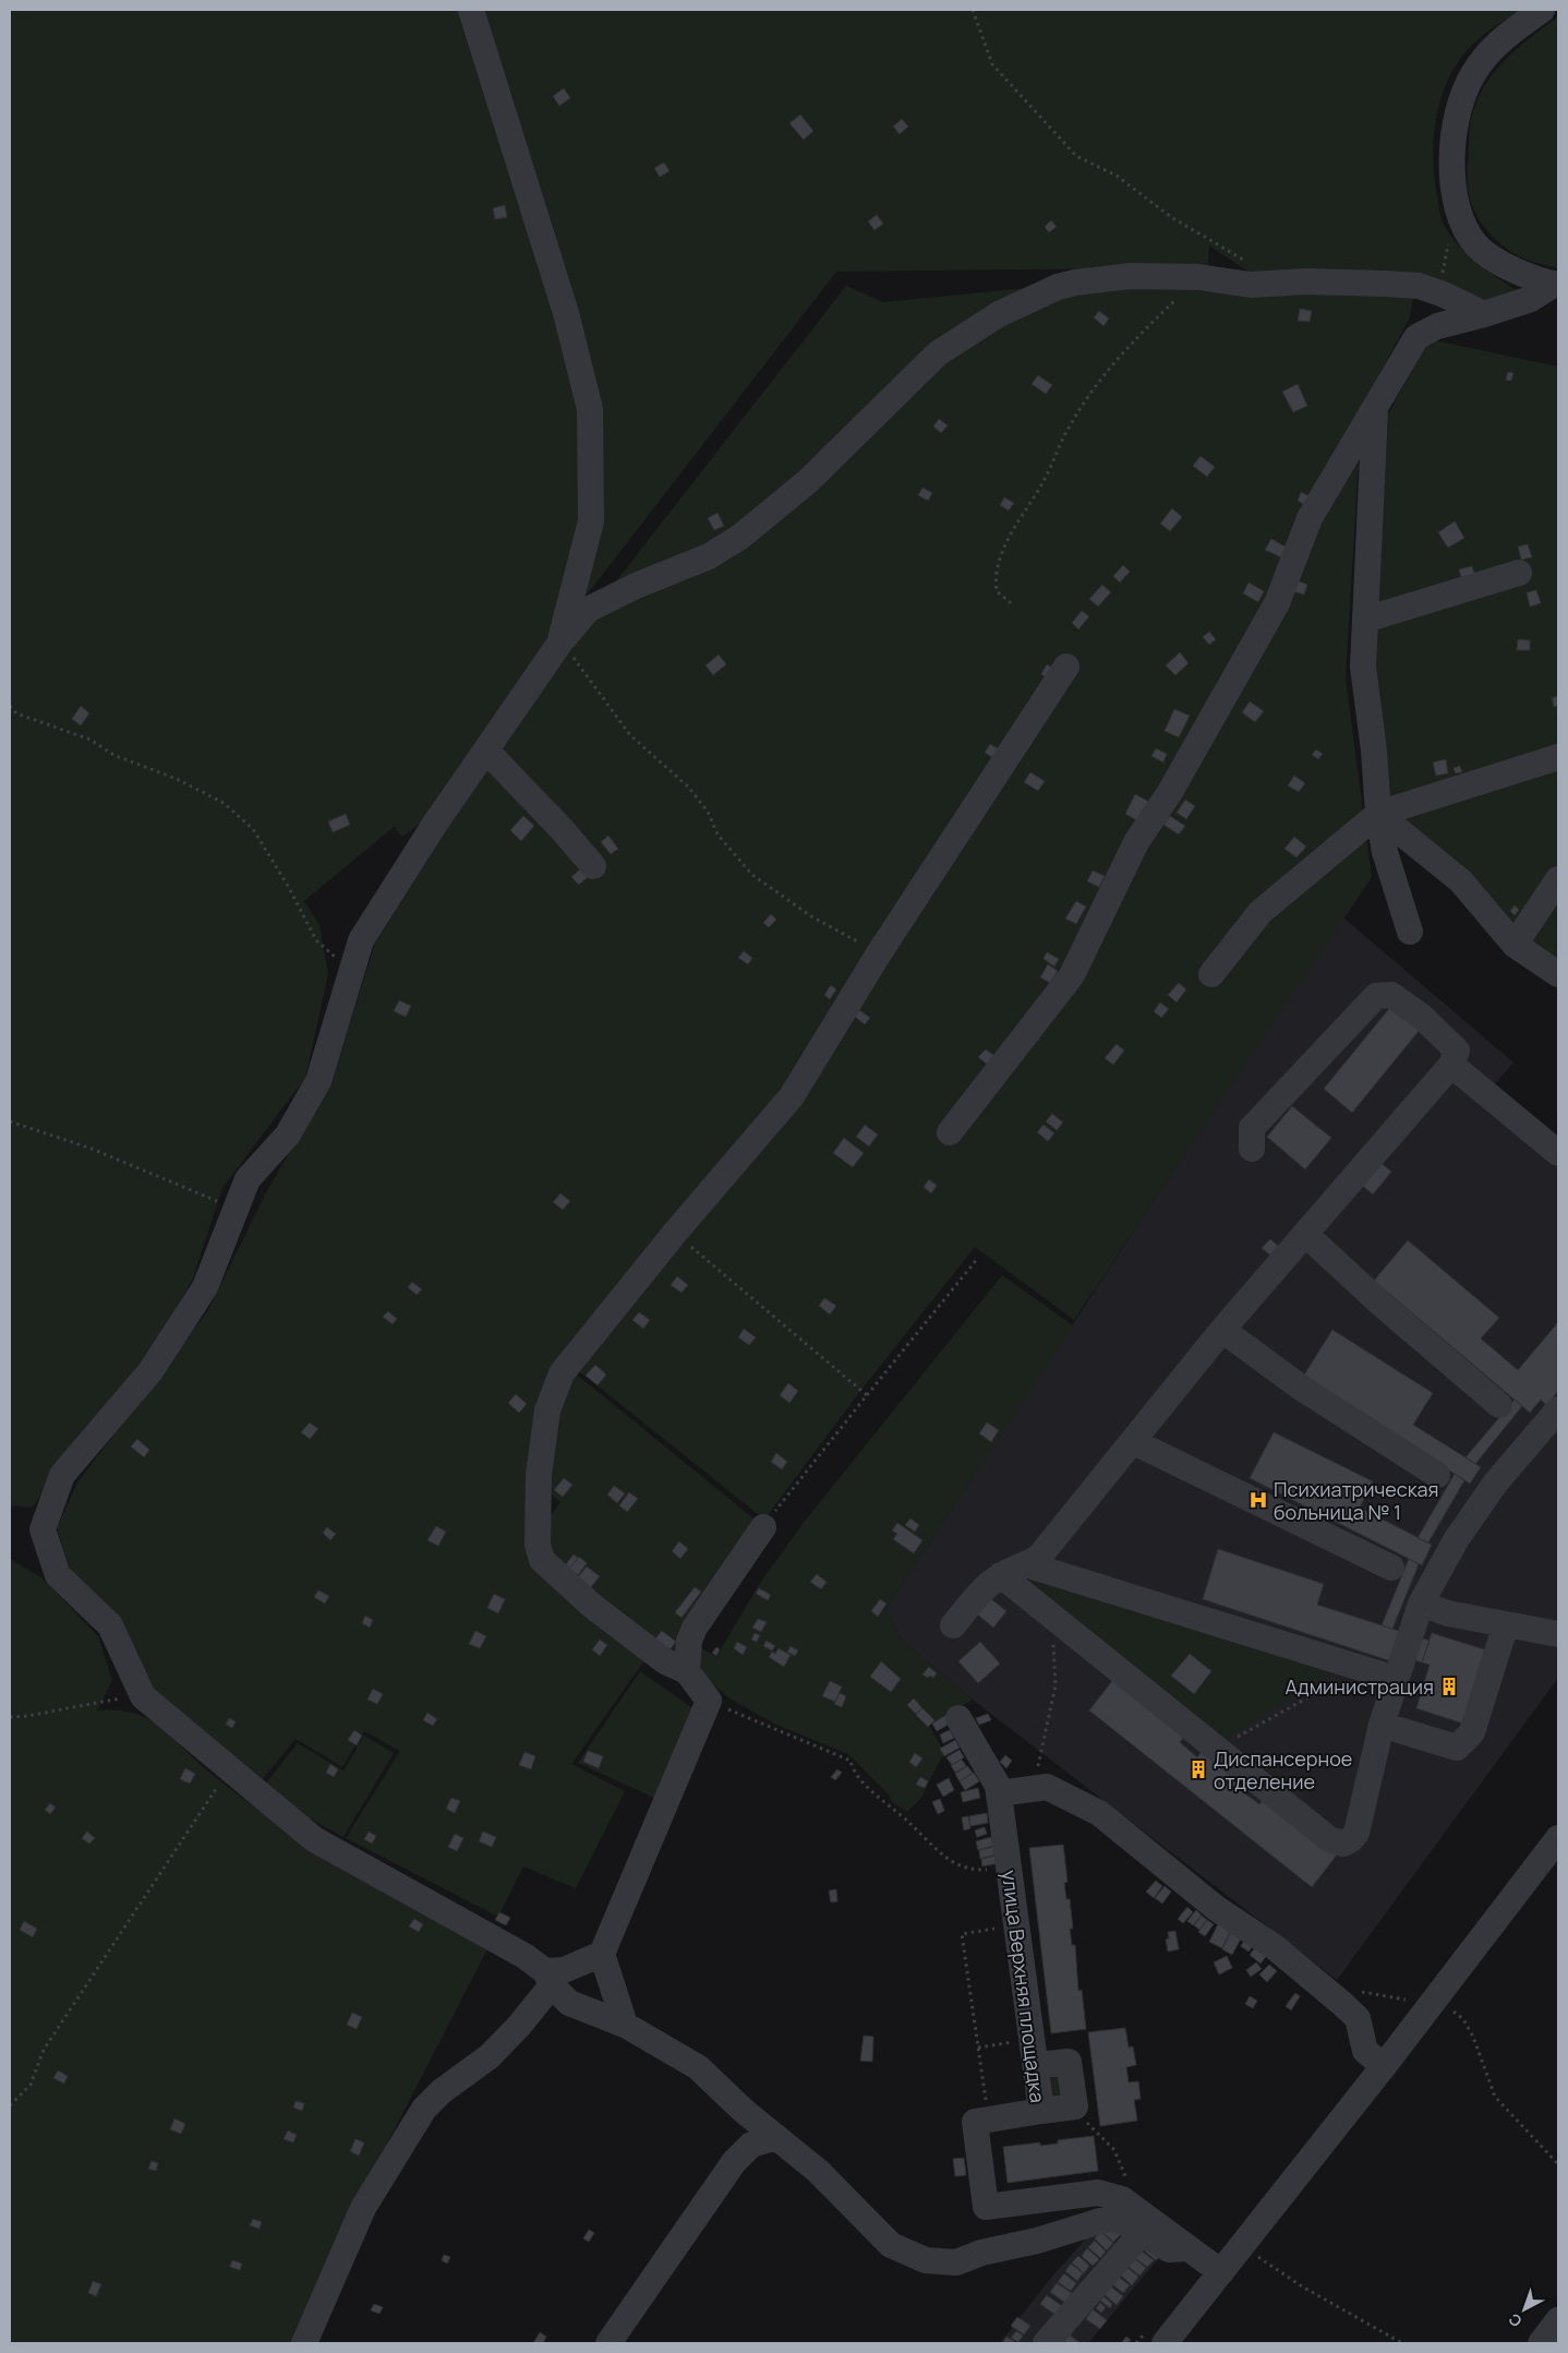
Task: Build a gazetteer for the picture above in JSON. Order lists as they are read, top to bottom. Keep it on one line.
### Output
{"streets":{"street":["улица Верхняя площадка"]},"places":{"hospital":["Психиатрическая больница № 1"],"building":["Администрация","Диспансерное отделение"]},"north":"bottom left"}
